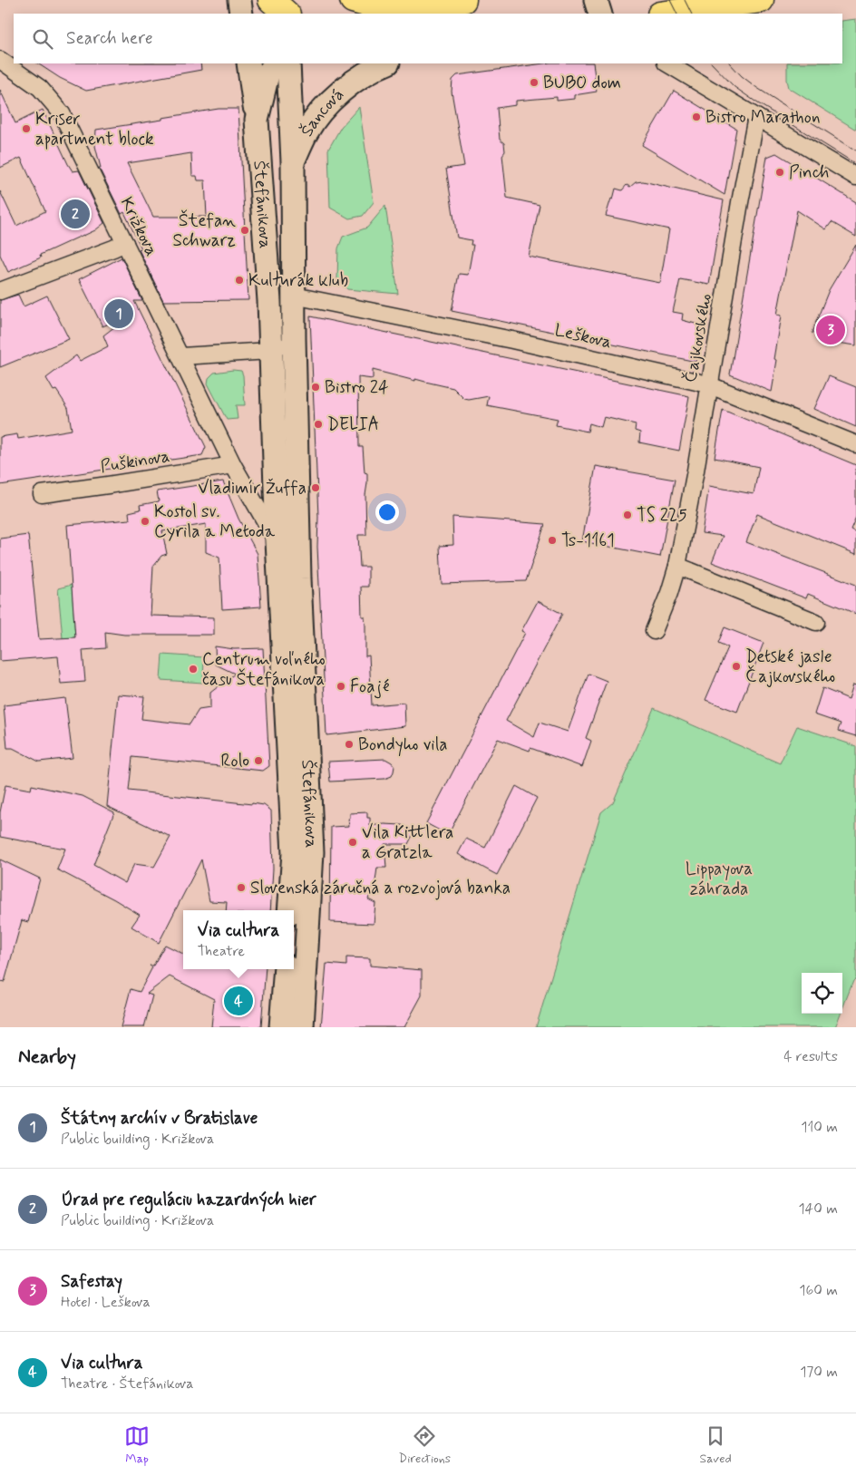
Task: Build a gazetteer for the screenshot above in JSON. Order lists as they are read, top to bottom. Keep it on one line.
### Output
{"streets":{"main road":["Šancová","Štefánikova"],"street":["Križkova","Leškova","Čajkovského","Puškinova"]},"crossings":[["Šancová","Štefánikova"],["Štefánikova","Križkova"],["Štefánikova","Leškova"],["Križkova","Puškinova"],["Leškova","Čajkovského"]],"parks":["Lippayova záhrada"],"places":["BUBO dom","Bistro Marathon","Kriser apartment block","Pinch","Štefan Schwarz","Kulturák klub","Bistro 24","DELIA","Vladimír Žuffa","TS 225","Kostol sv. Cyrila a Metoda","Ts-1161","Detské jasle Čajkovského","Centrum voľného času Štefánikova","Foajé","Bondyho vila","Rolo","Vila Kittlera a Gratzla","Slovenská záručná a rozvojová banka"],"page":{"search":"Search here","pins":["2","1","3","4"],"popup":["Via cultura","Theatre"],"heading":["Nearby","4 results"],"list":[{"mark":"1","name":"Štátny archív v Bratislave","note":"Public building · Križkova","value":"110 m"},{"mark":"2","name":"Úrad pre reguláciu hazardných hier","note":"Public building · Križkova","value":"140 m"},{"mark":"3","name":"Safestay","note":"Hotel · Leškova","value":"160 m"},{"mark":"4","name":"Via cultura","note":"Theatre · Štefánikova","value":"170 m"}],"nav":["Map","Directions","Saved"]}}
